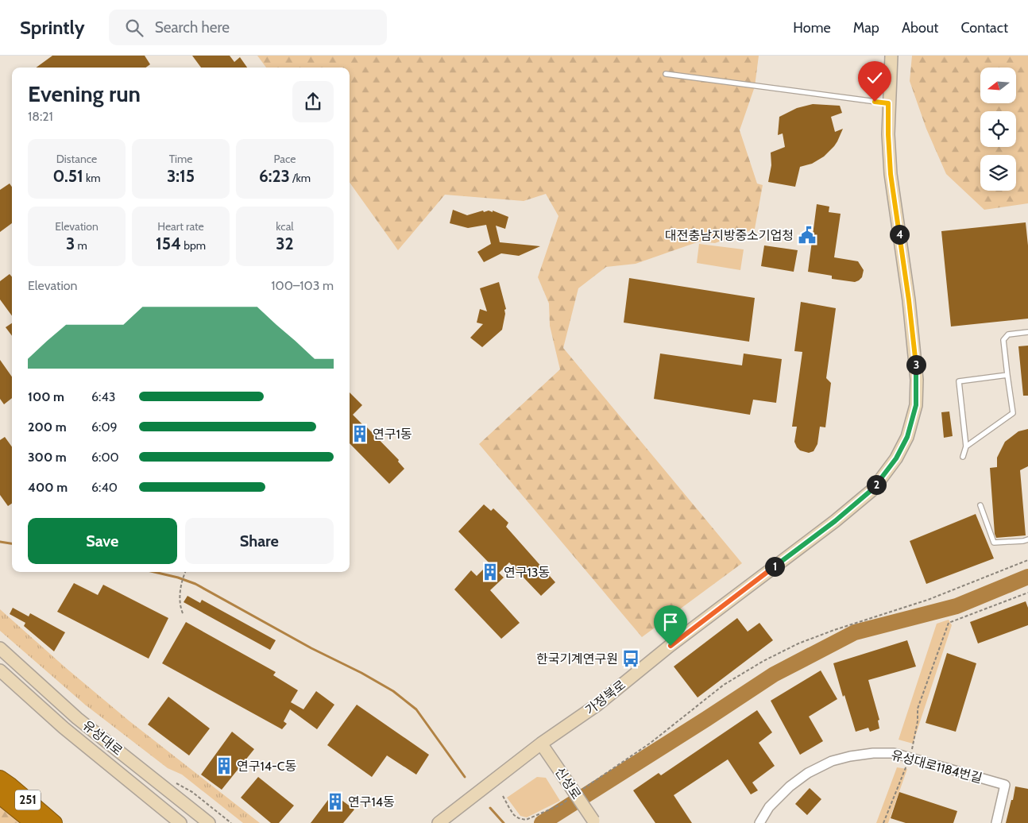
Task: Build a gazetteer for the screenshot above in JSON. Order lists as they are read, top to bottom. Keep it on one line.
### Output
{"streets":{"highway":["251"],"main road":["가정북로","유성대로","신성로"],"street":["유성대로1184번길"]},"crossings":[["가정북로","신성로"]],"places":{"public building":["대전충남지방중소기업청"],"building":["연구1동","연구13동","연구14-C동","연구14동"],"bus stop":["한국기계연구원"]},"north":"left","page":{"header":"Sprintly","search":"Search here","nav":["Home","Map","About","Contact"],"heading":["Evening run","18:21"],"stats":[["Distance","0.51 km"],["Time","3:15"],["Pace","6:23 /km"],["Elevation","3 m"],["Heart rate","154 bpm"],["kcal","32"]],"pins":["4","3","2","1"],"chart":["Elevation","100–103 m"],"list":[{"name":"100 m","note":"6:43"},{"name":"200 m","note":"6:09"},{"name":"300 m","note":"6:00"},{"name":"400 m","note":"6:40"}],"buttons":["Save","Share"]}}
